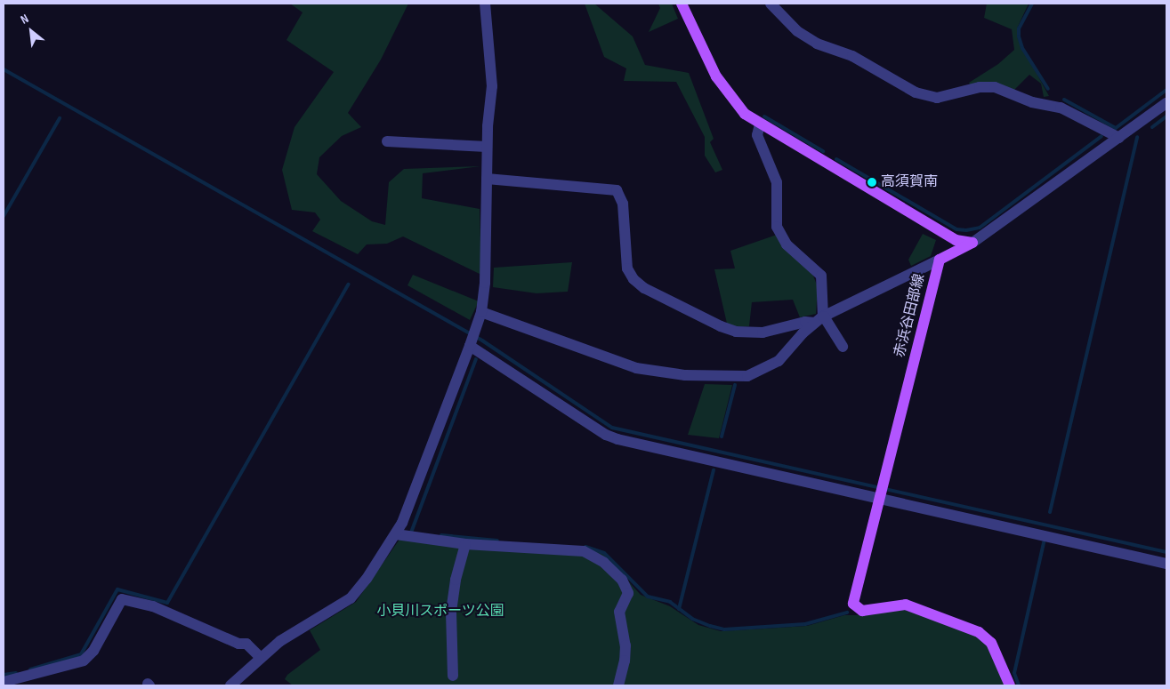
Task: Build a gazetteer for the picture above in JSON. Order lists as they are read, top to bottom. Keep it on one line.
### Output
{"streets":{"main road":["赤浜谷田部線"]},"parks":["小貝川スポーツ公園"],"places":["高須賀南"],"north":"top left"}
